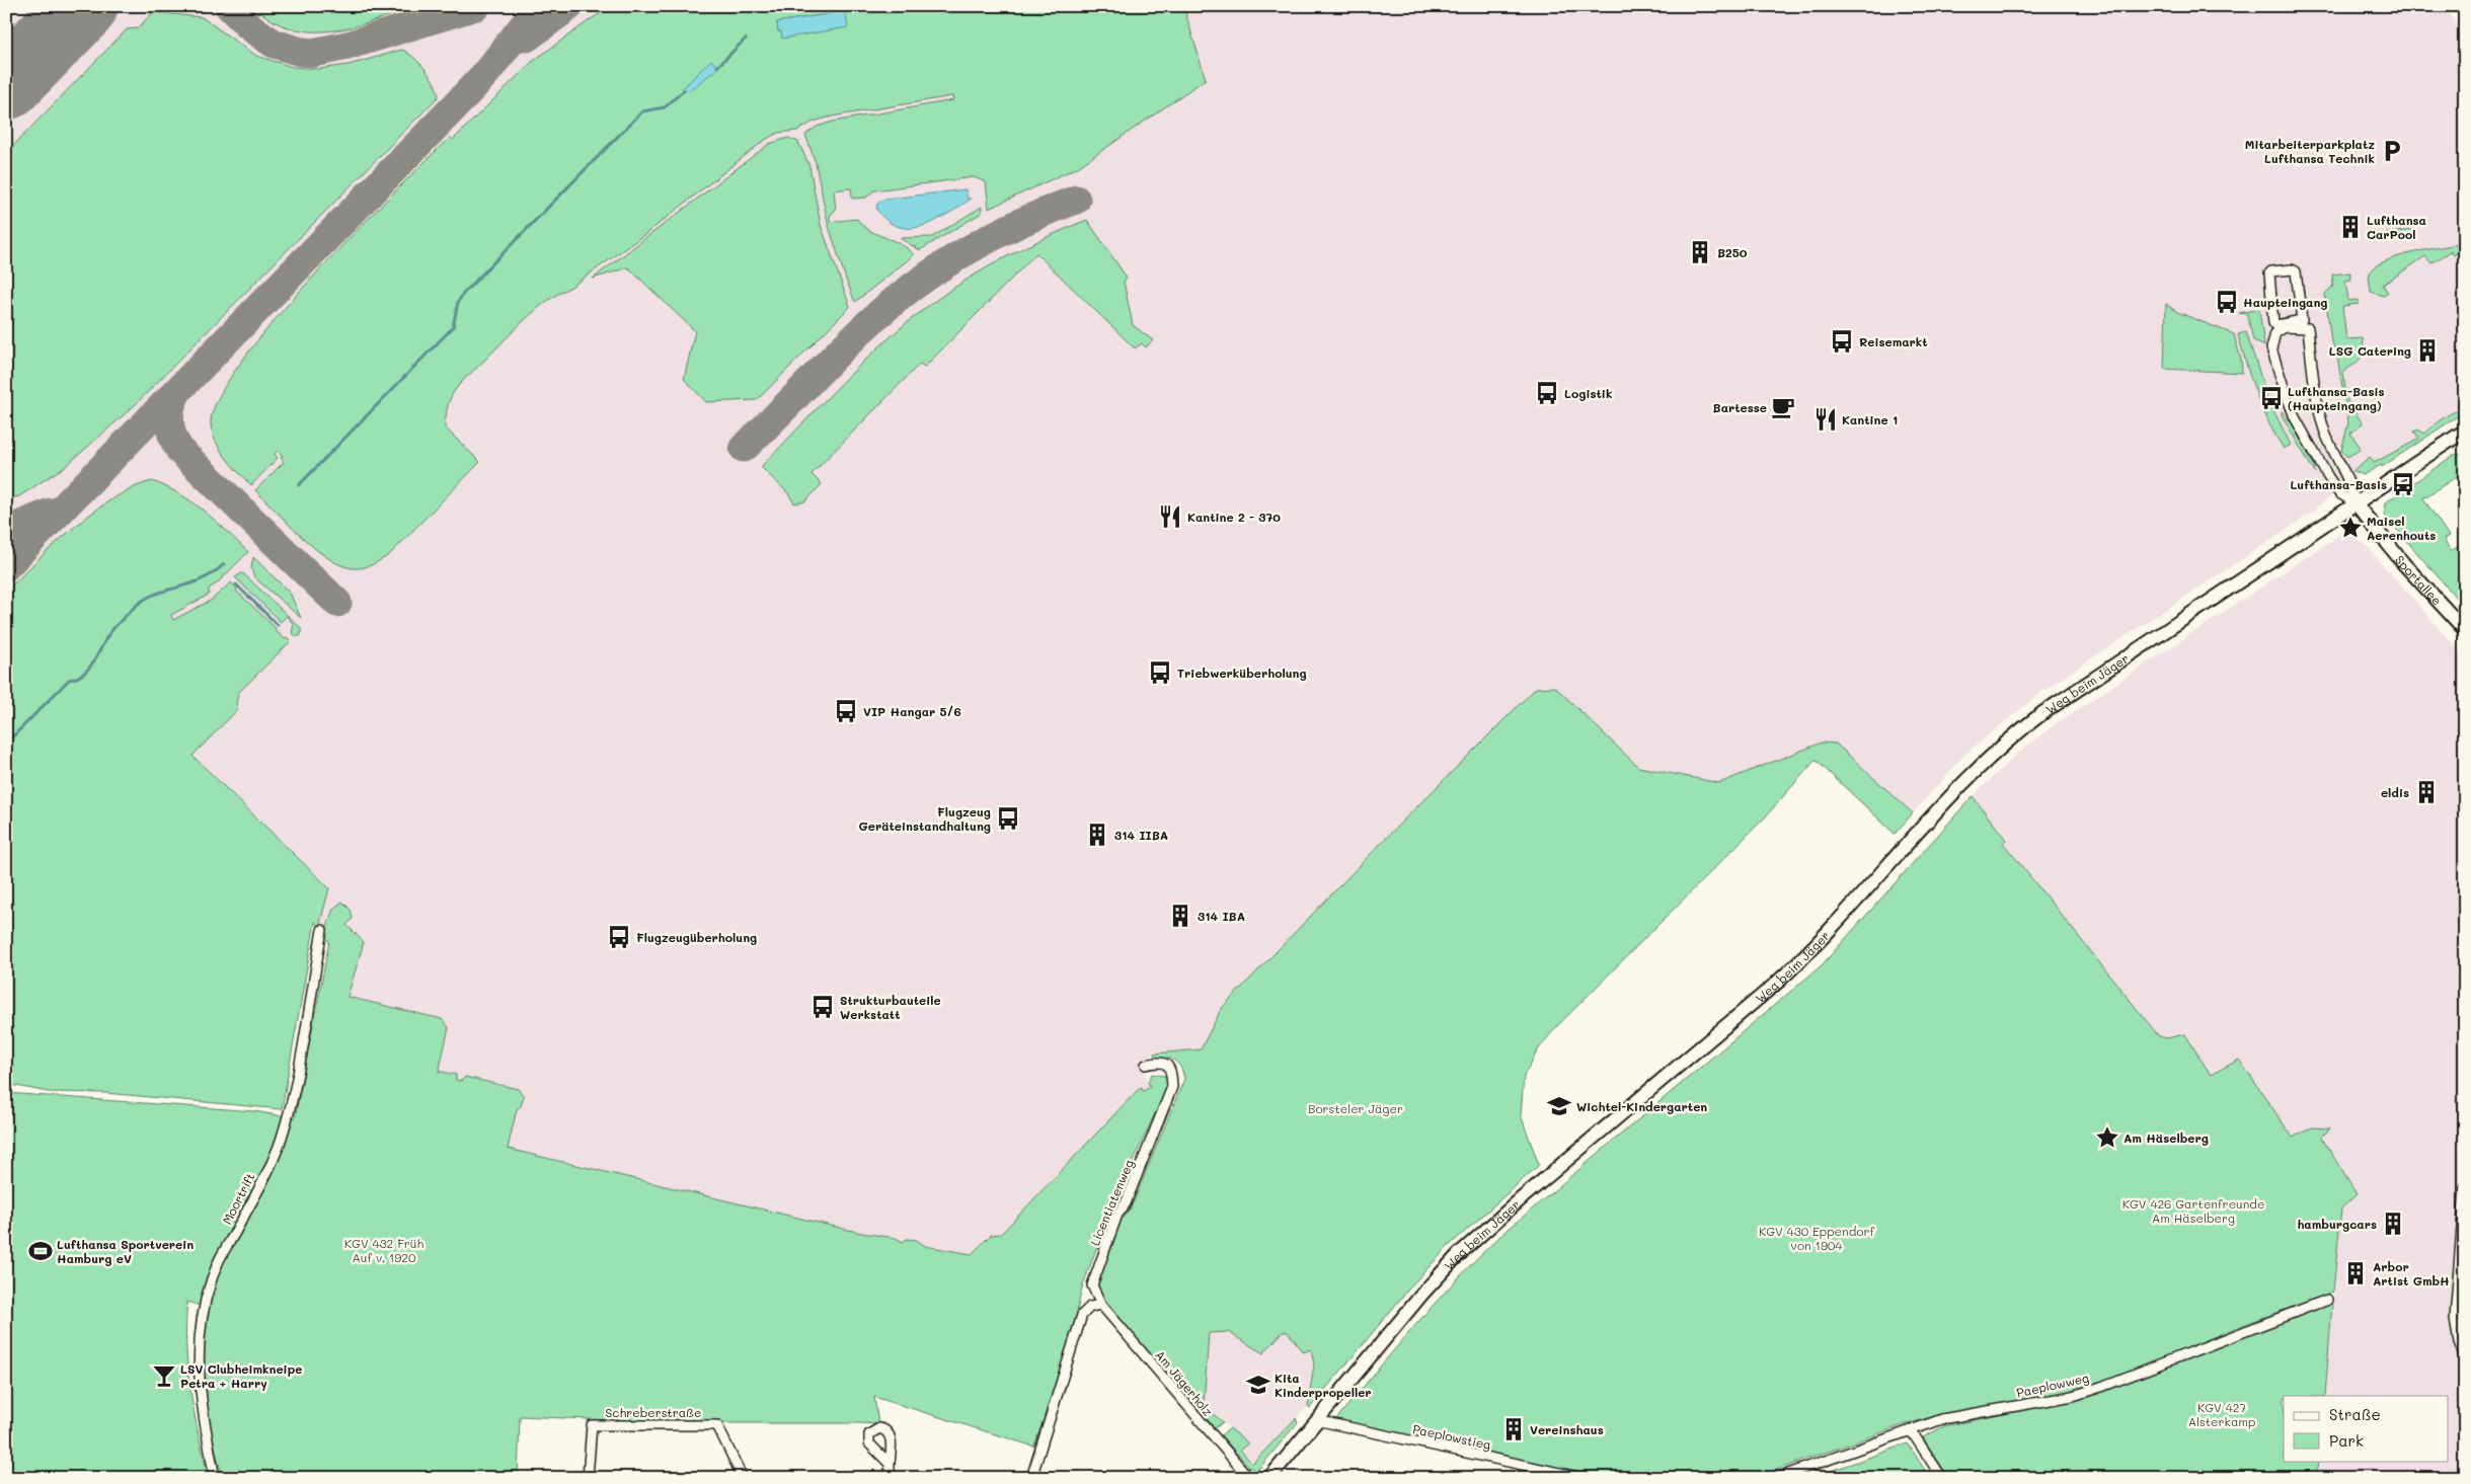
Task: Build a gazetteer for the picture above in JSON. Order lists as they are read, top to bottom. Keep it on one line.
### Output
{"streets":{"street":["Sportallee","Weg beim Jäger","Moortrift","Licentiatenweg","Am Jägerholz","Paeplowweg","Schreberstraße","Paeplowstieg"]},"crossings":[["Sportallee","Weg beim Jäger"],["Weg beim Jäger","Paeplowstieg"],["Licentiatenweg","Am Jägerholz"]],"parks":["Borsteler Jäger","KGV 426 Gartenfreunde Am Häselberg","KGV 430 Eppendorf von 1904","KGV 432 Früh Auf v. 1920","KGV 427 Alsterkamp"],"places":{"parking":["Mitarbeiterparkplatz Lufthansa Technik"],"building":["Lufthansa CarPool","B250","LSG Catering","eldis","314 IIBA","314 IBA","hamburgcars","Arbor Artist GmbH","Vereinshaus"],"bus stop":["Haupteingang","Reisemarkt","Logistik","Lufthansa-Basis (Haupteingang)","Lufthansa-Basis","Triebwerküberholung","VIP Hangar 5/6","Flugzeug Geräteinstandhaltung","Flugzeugüberholung","Strukturbauteile Werkstatt"],"cafe":["Bartesse"],"restaurant":["Kantine 1","Kantine 2 - 370"],"place":["Maisel Aerenhouts","Am Häselberg"],"school or university":["Wichtel-Kindergarten","Kita Kinderpropeller"],"sports":["Lufthansa Sportverein Hamburg eV"],"bar":["LSV Clubheimkneipe Petra + Harry"]},"legend":["Straße","Park"]}
